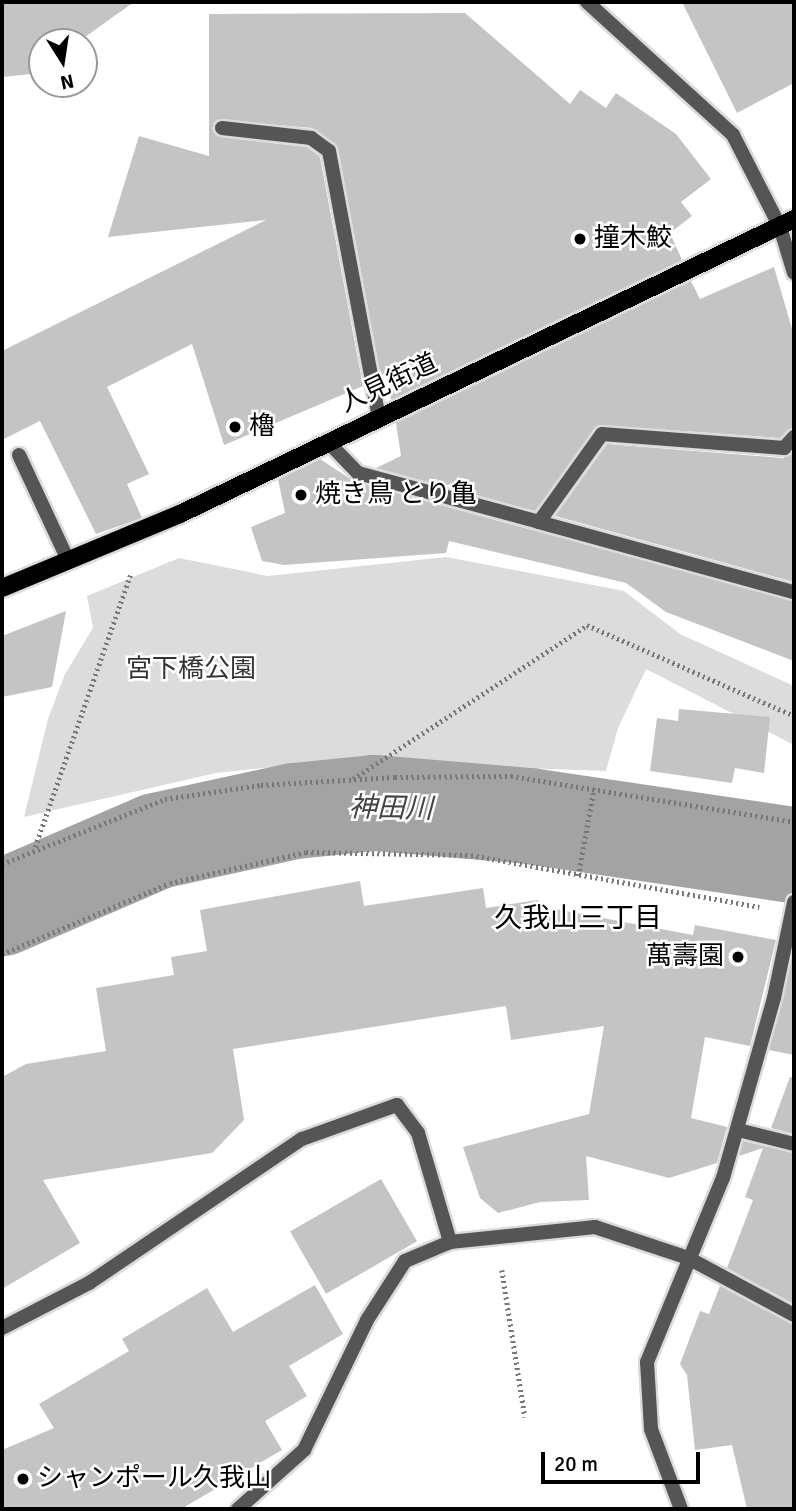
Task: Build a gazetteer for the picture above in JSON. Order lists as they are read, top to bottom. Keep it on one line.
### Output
{"streets":{"main road":["人見街道"]},"districts":["久我山三丁目"],"water":["神田川"],"parks":["宮下橋公園"],"places":["撞木鮫","櫓","焼き鳥 とり亀","萬壽園","シャンポール久我山"],"scale_bar":"20 m","north":"bottom"}
